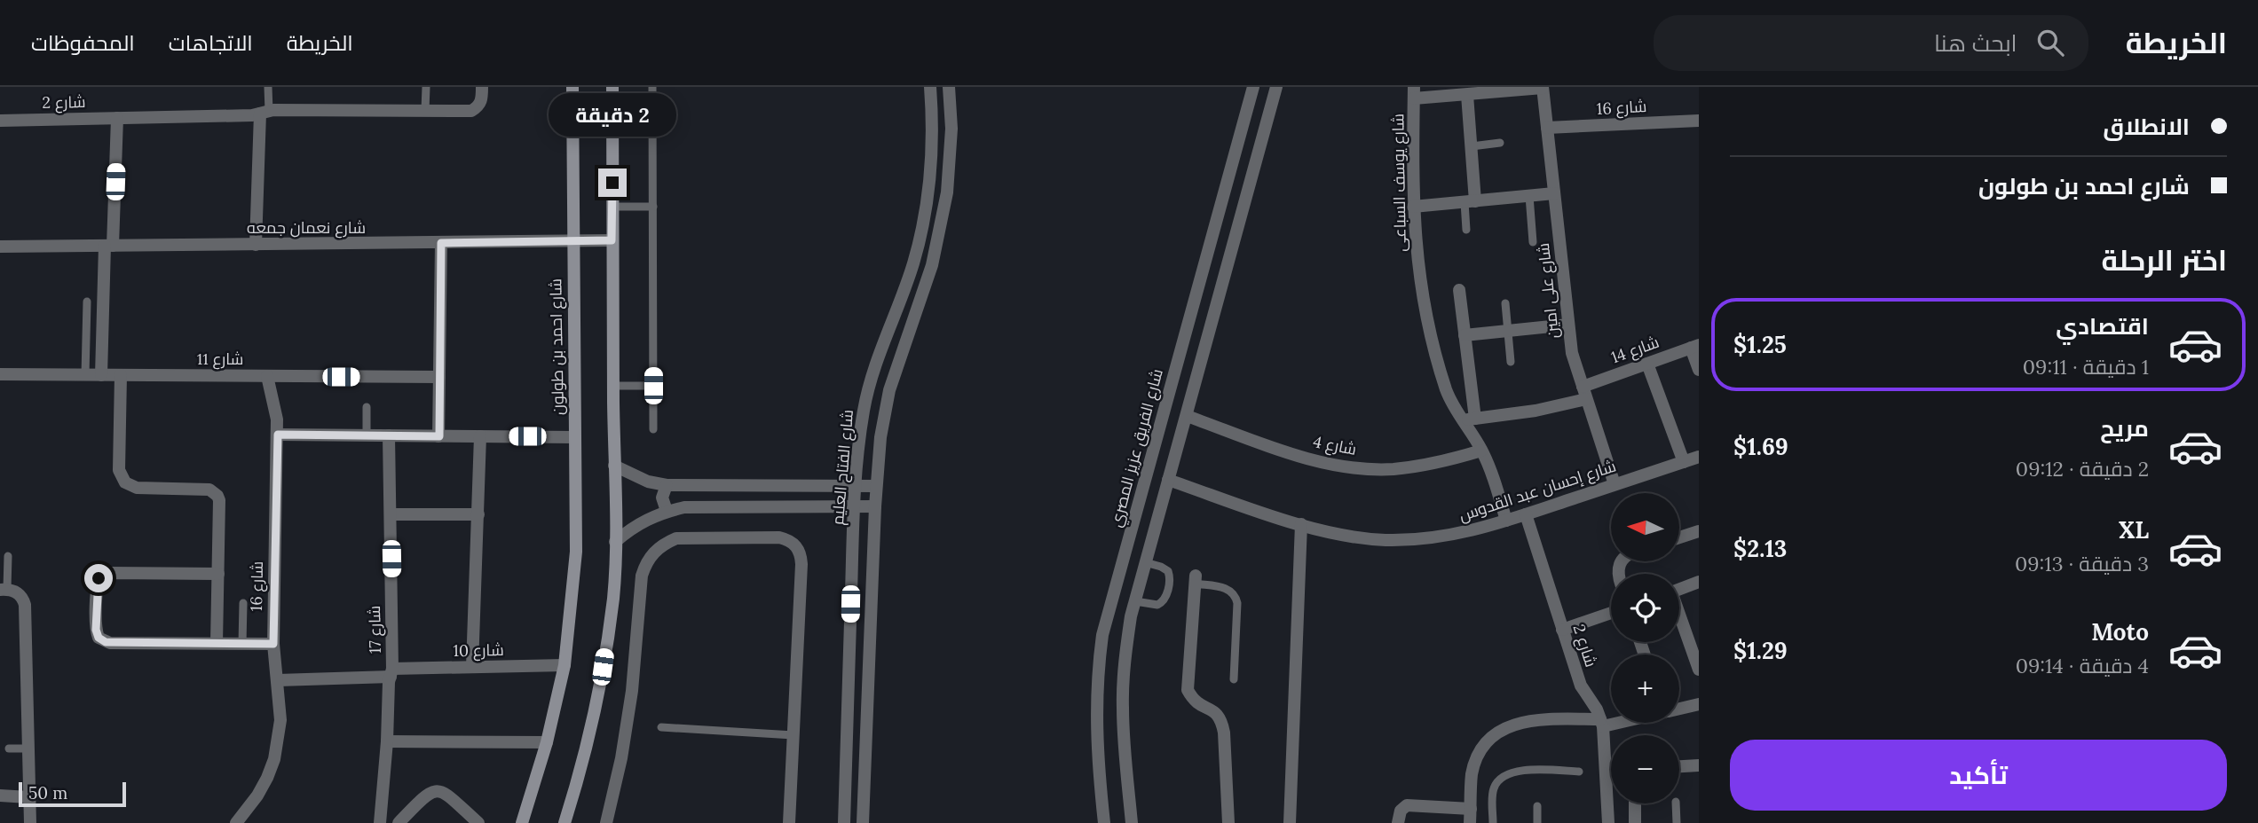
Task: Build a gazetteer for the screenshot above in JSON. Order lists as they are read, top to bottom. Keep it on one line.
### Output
{"streets":{"street":["شارع 2","شارع 16","شارع يوسف السباعى","شارع نعمان جمعه","شارع على امين","شارع احمد بن طولون","شارع 14","شارع 11","شارع 4","شارع الفريق عزيز المصري","شارع الفتاح العليم","شارع إحسان عبد القدوس","شارع 17","شارع 10"]},"crossings":[["شارع 2","شارع إحسان عبد القدوس"],["شارع 16","شارع على امين"],["شارع 16","شارع 11"],["شارع 16","شارع 10"],["شارع يوسف السباعى","شارع 14"],["شارع يوسف السباعى","شارع 4"],["شارع يوسف السباعى","شارع إحسان عبد القدوس"],["شارع نعمان جمعه","شارع احمد بن طولون"],["شارع على امين","شارع 14"],["شارع على امين","شارع إحسان عبد القدوس"],["شارع احمد بن طولون","شارع 10"],["شارع 17","شارع 10"]],"scale_bar":"50 m","north":"left","page":{"header":"الخريطة","search":"ابحث هنا","nav":["الخريطة","الاتجاهات","المحفوظات"],"banner":["الانطلاق","شارع احمد بن طولون"],"bubble":"2 دقيقة","heading":"اختر الرحلة","list":[{"name":"اقتصادي","note":"1 دقيقة · 09:11","value":"$1.25"},{"name":"مريح","note":"2 دقيقة · 09:12","value":"$1.69"},{"name":"XL","note":"3 دقيقة · 09:13","value":"$2.13"},{"name":"Moto","note":"4 دقيقة · 09:14","value":"$1.29"}],"map_buttons":["+","−"],"buttons":"تأكيد","scale":"50 m"}}
